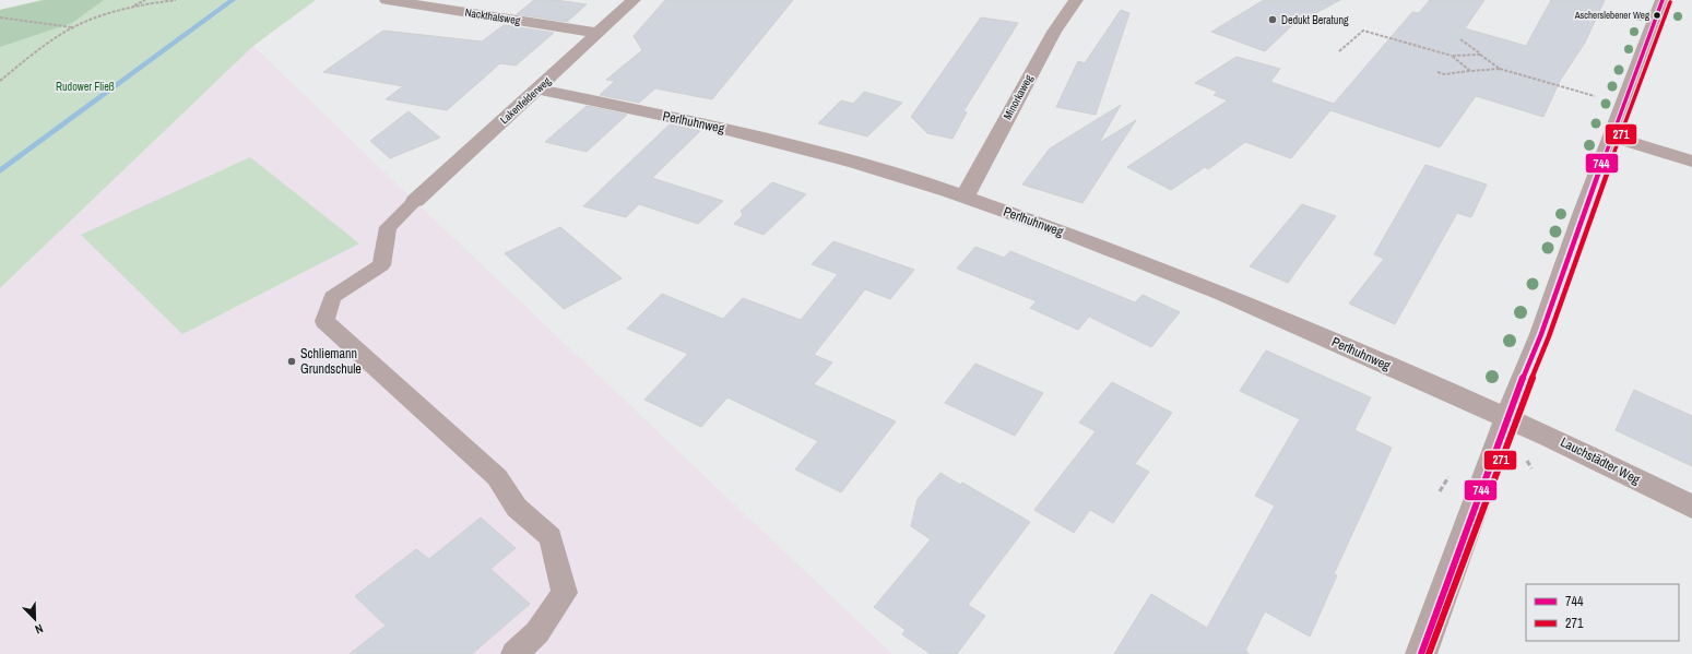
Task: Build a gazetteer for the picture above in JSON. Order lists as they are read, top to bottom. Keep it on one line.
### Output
{"streets":{"street":["Nackthalsweg","Minorkaweg","Lakenfelderweg","Perlhuhnweg","Lauchstädter Weg"]},"crossings":[["Nackthalsweg","Lakenfelderweg"],["Minorkaweg","Perlhuhnweg"],["Lakenfelderweg","Perlhuhnweg"],["Perlhuhnweg","Lauchstädter Weg"]],"parks":["Rudower Fließ"],"places":["Ascherslebener Weg","Dedukt Beratung","Schliemann Grundschule"],"lines":["transit line 744","transit line 271"],"legend":["744","271"],"north":"bottom right"}
